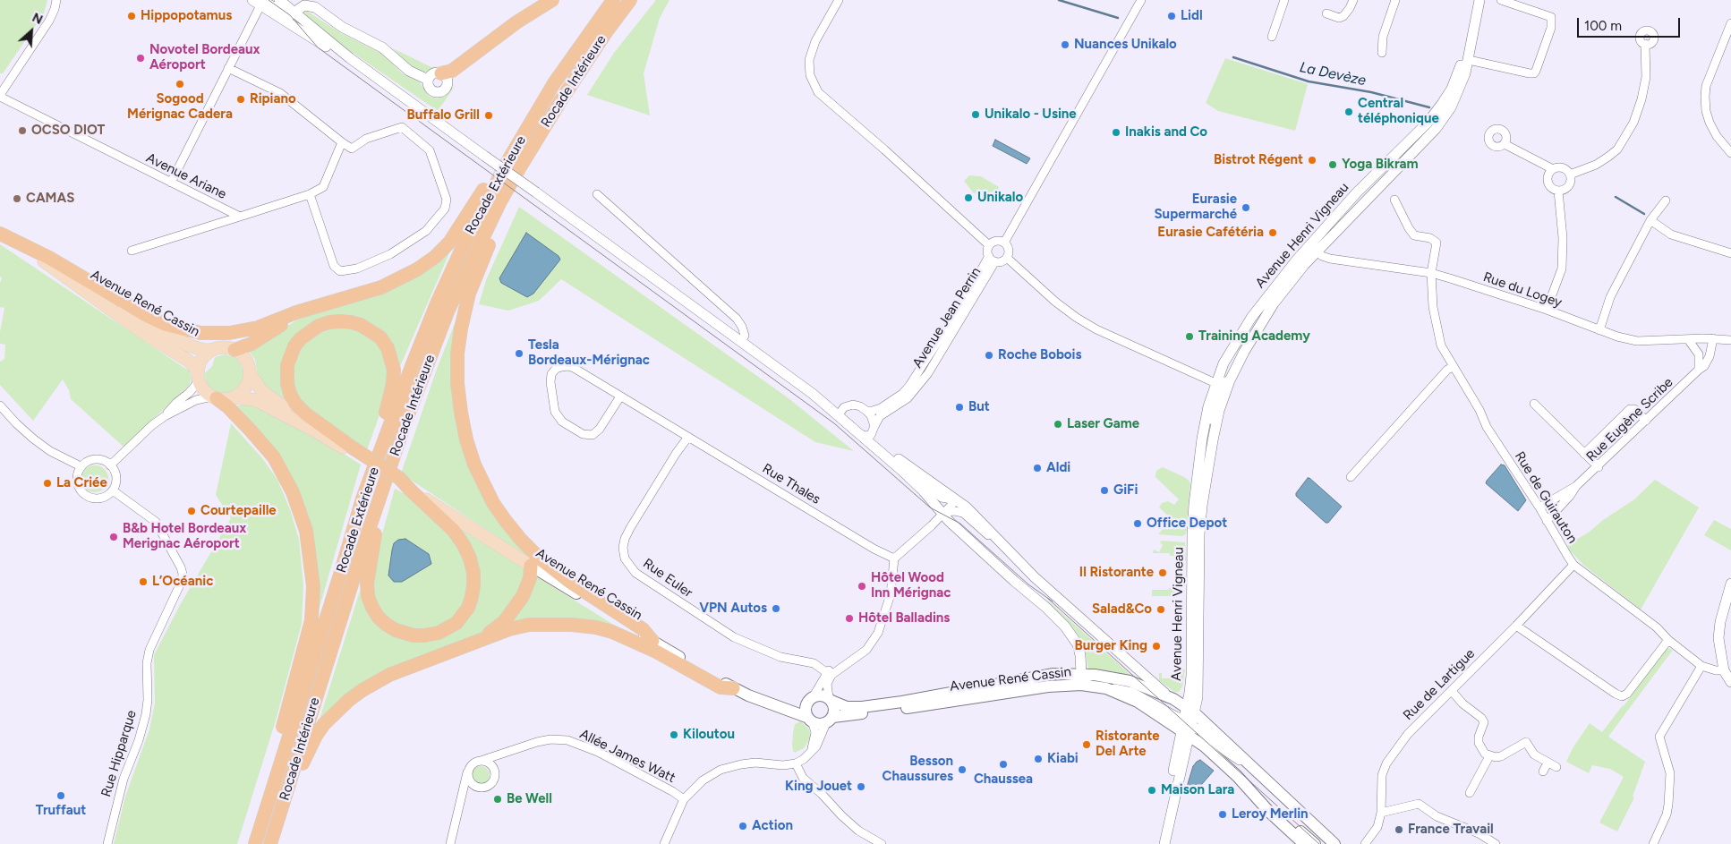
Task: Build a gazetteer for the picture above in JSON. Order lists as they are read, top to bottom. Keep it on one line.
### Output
{"streets":{"highway":["Rocade Intérieure","Rocade Extérieure"],"main road":["Avenue René Cassin"],"street":["Avenue Ariane","Avenue Henri Vigneau","Rue du Logey","Avenue Jean Perrin","Rue Eugène Scribe","Rue Thales","Rue de Guirauton","Rue Euler","Rue de Lartigue","Rue Hipparque","Allée James Watt"]},"crossings":[["Avenue Henri Vigneau","Rue du Logey"],["Avenue Henri Vigneau","Avenue René Cassin"],["Rue du Logey","Rue Eugène Scribe"],["Rue du Logey","Rue de Guirauton"],["Rue Eugène Scribe","Rue de Guirauton"],["Rue Thales","Rue Euler"],["Rue de Guirauton","Rue de Lartigue"]],"water":["La Devèze"],"places":["Hippopotamus","Lidl","Nuances Unikalo","Novotel Bordeaux Aéroport","Sogood Mérignac Cadera","Ripiano","Central téléphonique","Unikalo - Usine","Buffalo Grill","OCSO DIOT","Inakis and Co","Bistrot Régent","Yoga Bikram","Unikalo","CAMAS","Eurasie Supermarché","Eurasie Cafétéria","Training Academy","Tesla Bordeaux-Mérignac","Roche Bobois","But","Laser Game","Aldi","La Criée","GiFi","Courtepaille","Office Depot","B&b Hotel Bordeaux Merignac Aéroport","Il Ristorante","L’Océanic","Hôtel Wood Inn Mérignac","VPN Autos","Salad&Co","Hôtel Balladins","Burger King","Kiloutou","Ristorante Del Arte","Kiabi","Chaussea","Besson Chaussures","King Jouet","Maison Lara","Truffaut","Be Well","Leroy Merlin","Action","France Travail"],"scale_bar":"100 m","north":"top right"}
